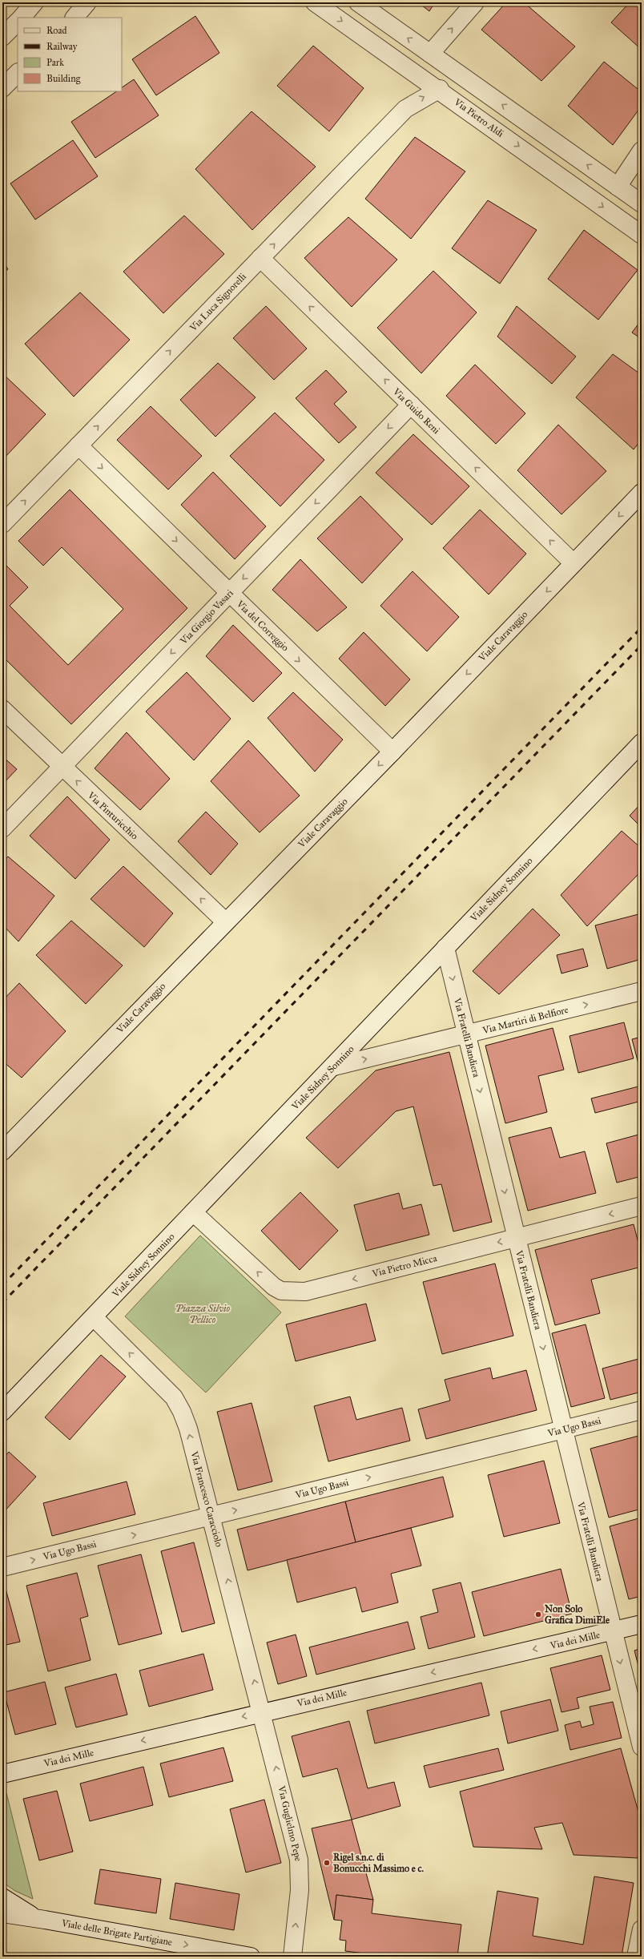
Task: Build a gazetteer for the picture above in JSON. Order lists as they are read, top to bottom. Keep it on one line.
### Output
{"streets":{"street":["Via Pietro Aldi","Via Luca Signorelli","Via Guido Reni","Via Giorgio Vasari","Via del Correggio","Viale Caravaggio","Via Pinturicchio","Viale Sidney Sonnino","Via Martiri di Belfiore","Via Fratelli Bandiera","Via Pietro Micca","Via Ugo Bassi","Via Francesco Caracciolo","Via dei Mille","Via Guglielmo Pepe","Viale delle Brigate Partigiane"]},"crossings":[["Via Pietro Aldi","Via Luca Signorelli"],["Via Luca Signorelli","Via Guido Reni"],["Via Luca Signorelli","Via del Correggio"],["Via Guido Reni","Via Giorgio Vasari"],["Via Guido Reni","Viale Caravaggio"],["Via Giorgio Vasari","Via del Correggio"],["Via Giorgio Vasari","Via Pinturicchio"],["Via del Correggio","Viale Caravaggio"],["Viale Caravaggio","Via Pinturicchio"],["Viale Sidney Sonnino","Via Martiri di Belfiore"],["Viale Sidney Sonnino","Via Fratelli Bandiera"],["Viale Sidney Sonnino","Via Pietro Micca"],["Viale Sidney Sonnino","Via Francesco Caracciolo"],["Via Martiri di Belfiore","Via Fratelli Bandiera"],["Via Fratelli Bandiera","Via Pietro Micca"],["Via Fratelli Bandiera","Via Ugo Bassi"],["Via Fratelli Bandiera","Via dei Mille"],["Via Ugo Bassi","Via Francesco Caracciolo"],["Via Francesco Caracciolo","Via dei Mille"],["Via Francesco Caracciolo","Via Guglielmo Pepe"],["Via dei Mille","Via Guglielmo Pepe"]],"one_way":["Via Luca Signorelli","Via Guido Reni","Via Giorgio Vasari","Via del Correggio","Viale Caravaggio","Via Pinturicchio","Via Martiri di Belfiore","Via Fratelli Bandiera","Via Pietro Micca","Via Ugo Bassi","Via Francesco Caracciolo","Via dei Mille","Via Guglielmo Pepe","Viale delle Brigate Partigiane"],"parks":["Piazza Silvio Pellico"],"places":["Non Solo Grafica DimiEle","Rigel s.n.c. di Bonucchi Massimo e c."],"legend":["Road","Railway","Park","Building"]}
